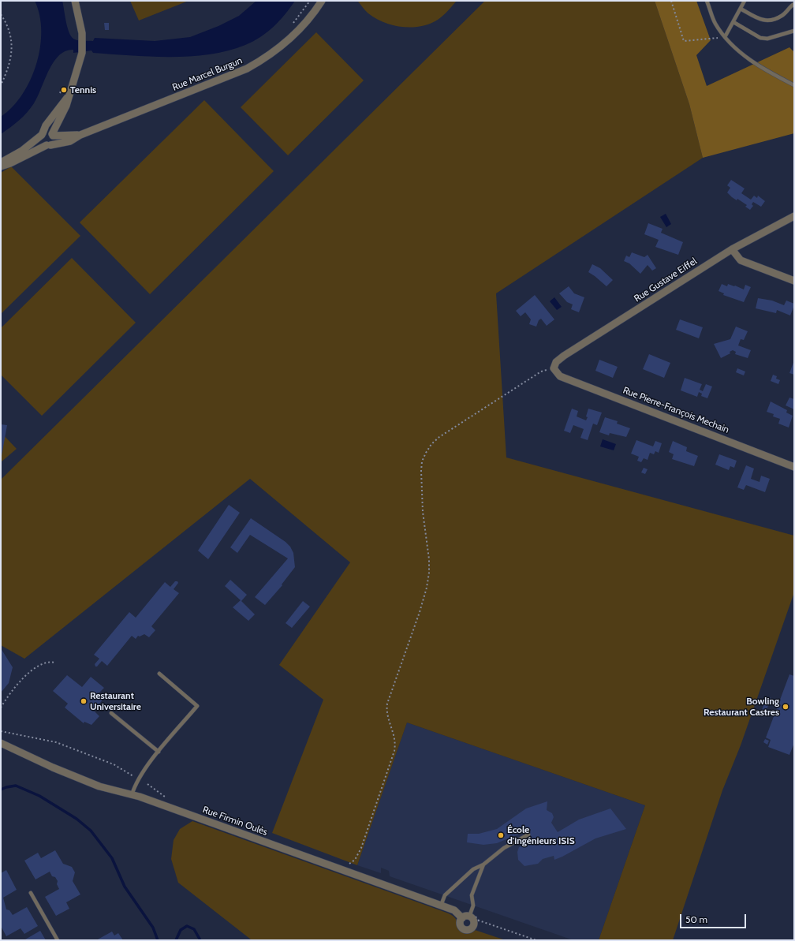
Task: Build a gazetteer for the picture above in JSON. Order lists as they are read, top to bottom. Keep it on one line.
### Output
{"streets":{"street":["Rue Marcel Burgun","Rue Gustave Eiffel","Rue Pierre-François Mechain","Rue Firmin Oulès"]},"crossings":[["Rue Gustave Eiffel","Rue Pierre-François Mechain"]],"places":["Tennis","Restaurant Universitaire","Bowling Restaurant Castres","École d'ingénieurs ISIS"],"scale_bar":"50 m"}
